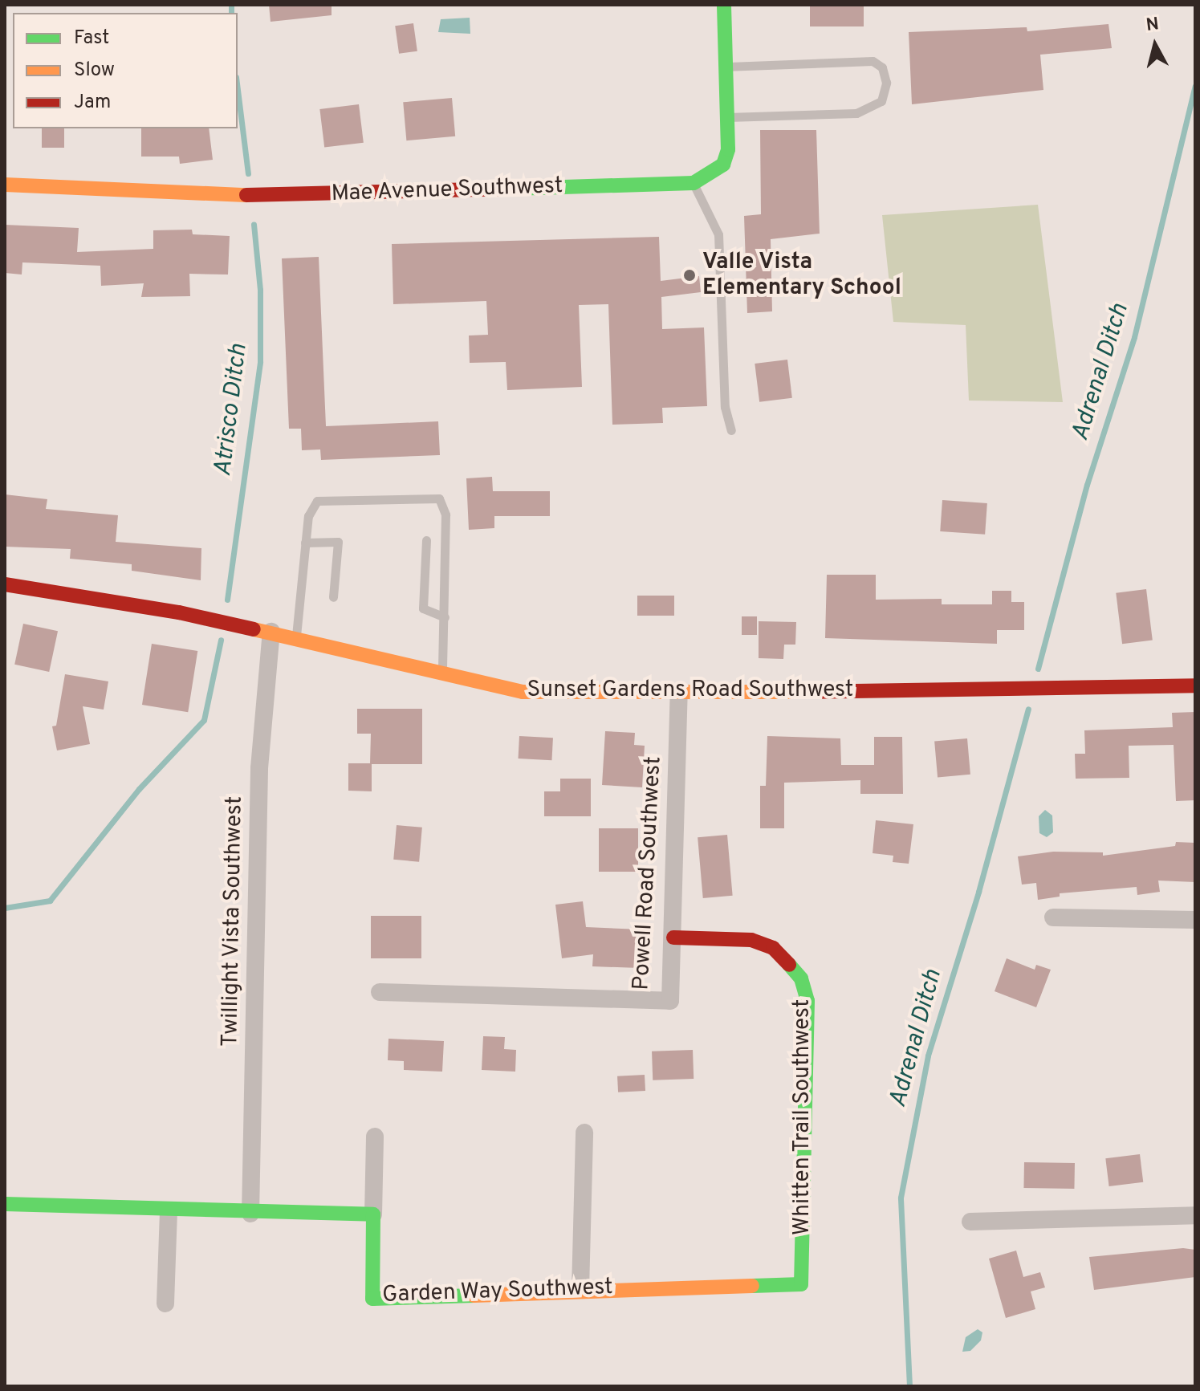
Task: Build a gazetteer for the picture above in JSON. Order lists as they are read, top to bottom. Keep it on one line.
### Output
{"streets":{"street":["Mae Avenue Southwest","Sunset Gardens Road Southwest","Powell Road Southwest","Twillight Vista Southwest","Whitten Trail Southwest","Garden Way Southwest"]},"crossings":[["Sunset Gardens Road Southwest","Powell Road Southwest"],["Sunset Gardens Road Southwest","Twillight Vista Southwest"],["Powell Road Southwest","Whitten Trail Southwest"],["Whitten Trail Southwest","Garden Way Southwest"]],"water":["Adrenal Ditch","Atrisco Ditch"],"places":["Valle Vista Elementary School"],"legend":["Fast","Slow","Jam"],"north":"top"}
